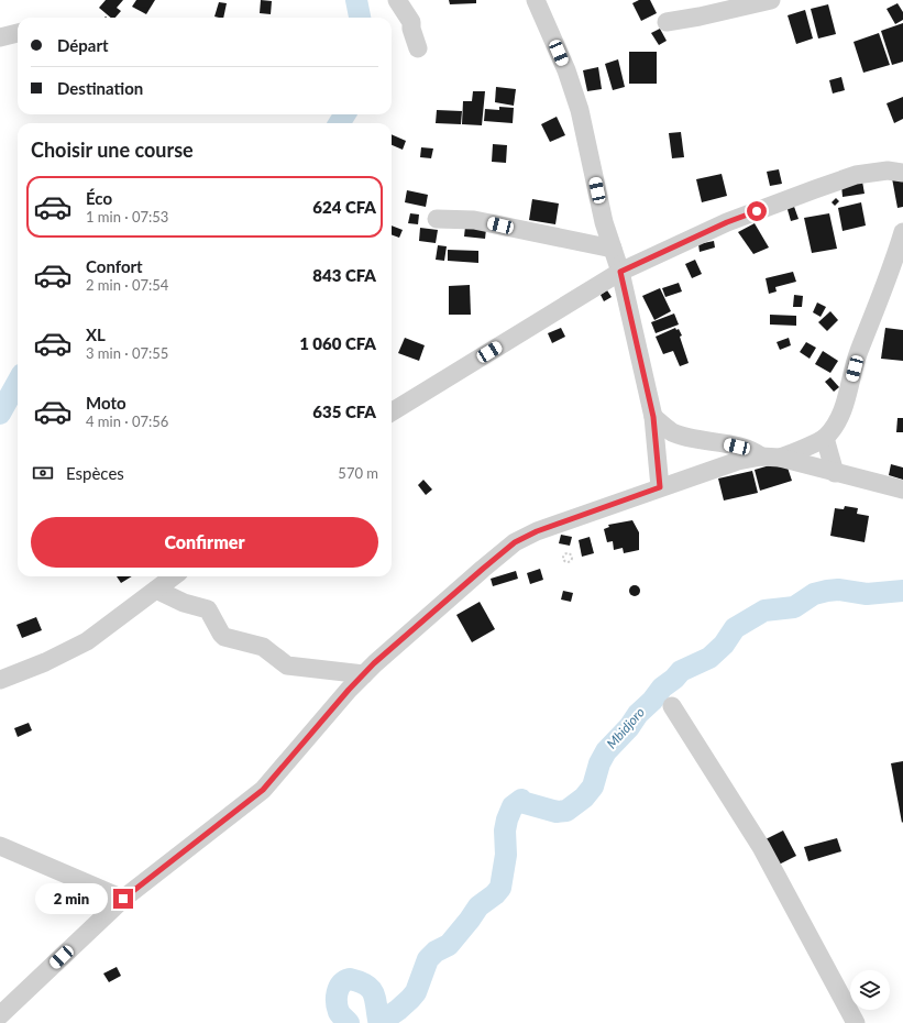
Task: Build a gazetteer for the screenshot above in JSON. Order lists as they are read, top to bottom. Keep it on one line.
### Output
{"water":["Mbidjoro"],"page":{"banner":["Départ","Destination"],"heading":"Choisir une course","list":[{"name":"Éco","note":"1 min · 07:53","value":"624 CFA"},{"name":"Confort","note":"2 min · 07:54","value":"843 CFA"},{"name":"XL","note":"3 min · 07:55","value":"1 060 CFA"},{"name":"Moto","note":"4 min · 07:56","value":"635 CFA"}],"pay":["Espèces","570 m"],"buttons":"Confirmer","bubble":"2 min"}}
